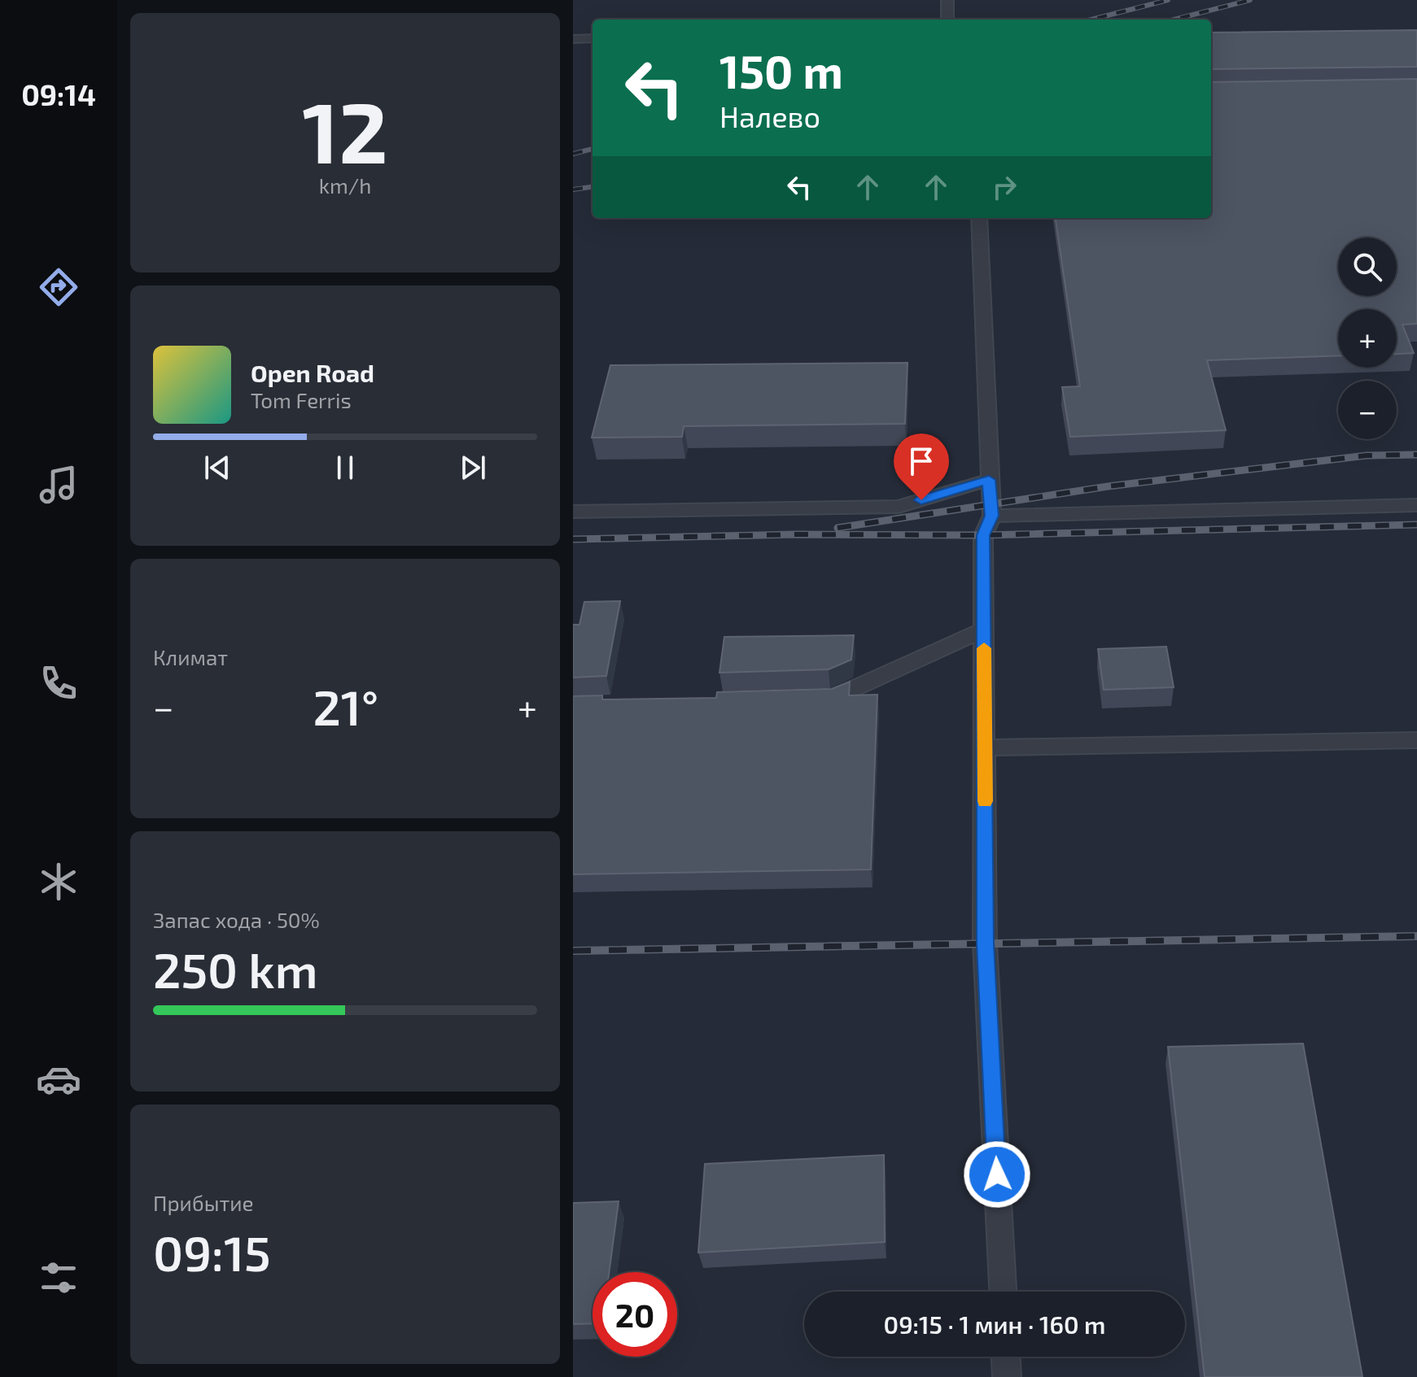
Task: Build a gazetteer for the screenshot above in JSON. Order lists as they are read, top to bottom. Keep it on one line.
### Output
{"page":{"tabs":"09:14","tile":[["12","km/h"],"Климат",["Запас хода · 50%","250 km"],["Прибытие","09:15"]],"turn":["150 m","Налево"],"map_buttons":["+","−"],"song":["Open Road","Tom Ferris"],"heat":["−","21°","+"],"limit":"20","trip":"09:15 · 1 мин · 160 m"}}
